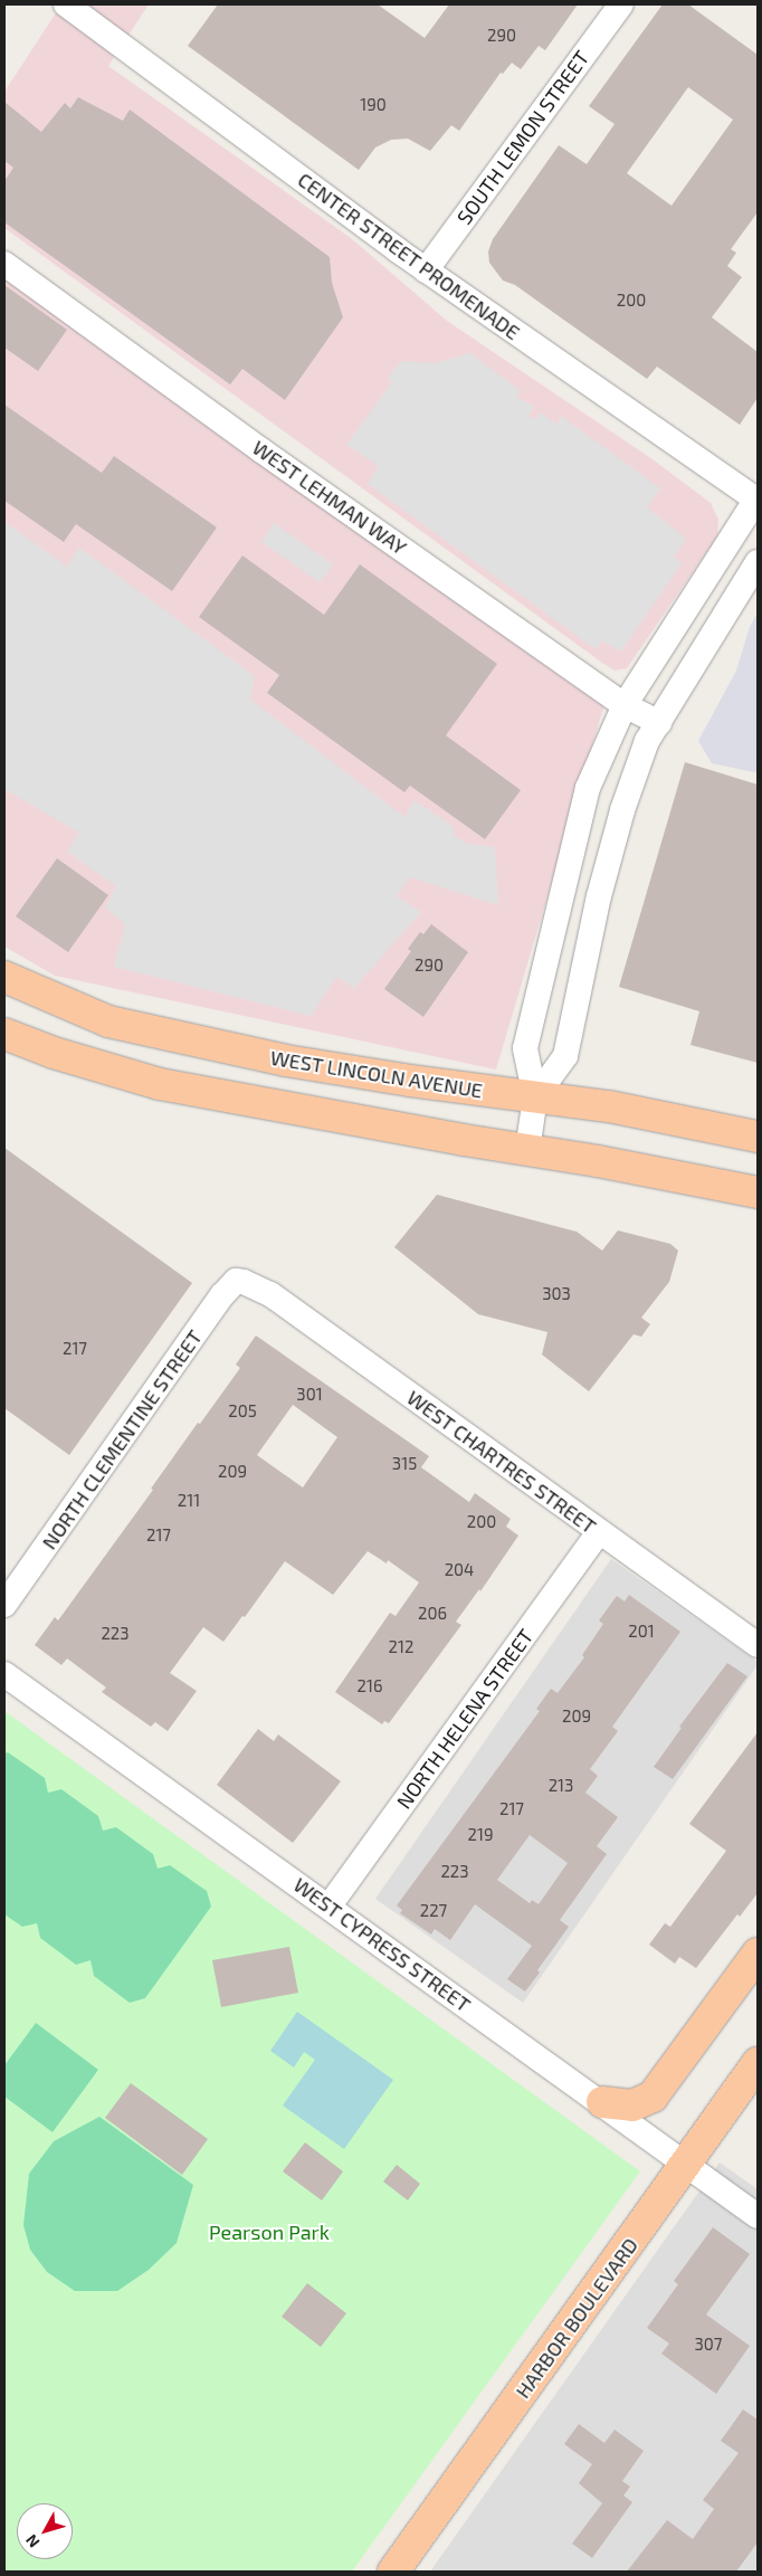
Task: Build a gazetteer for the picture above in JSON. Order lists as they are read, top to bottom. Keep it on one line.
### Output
{"streets":{"main road":["WEST LINCOLN AVENUE","HARBOR BOULEVARD"],"street":["SOUTH LEMON STREET","CENTER STREET PROMENADE","WEST LEHMAN WAY","NORTH CLEMENTINE STREET","WEST CHARTRES STREET","NORTH HELENA STREET","WEST CYPRESS STREET"]},"crossings":[["SOUTH LEMON STREET","CENTER STREET PROMENADE"],["NORTH CLEMENTINE STREET","WEST CHARTRES STREET"],["WEST CHARTRES STREET","NORTH HELENA STREET"],["NORTH HELENA STREET","WEST CYPRESS STREET"],["WEST CYPRESS STREET","HARBOR BOULEVARD"]],"parks":["Pearson Park"],"house_numbers":["290","190","200","290","303","217","301","205","315","209","211","200","217","204","206","201","223","212","216","209","213","217","219","223","227","307"],"north":"bottom left"}
